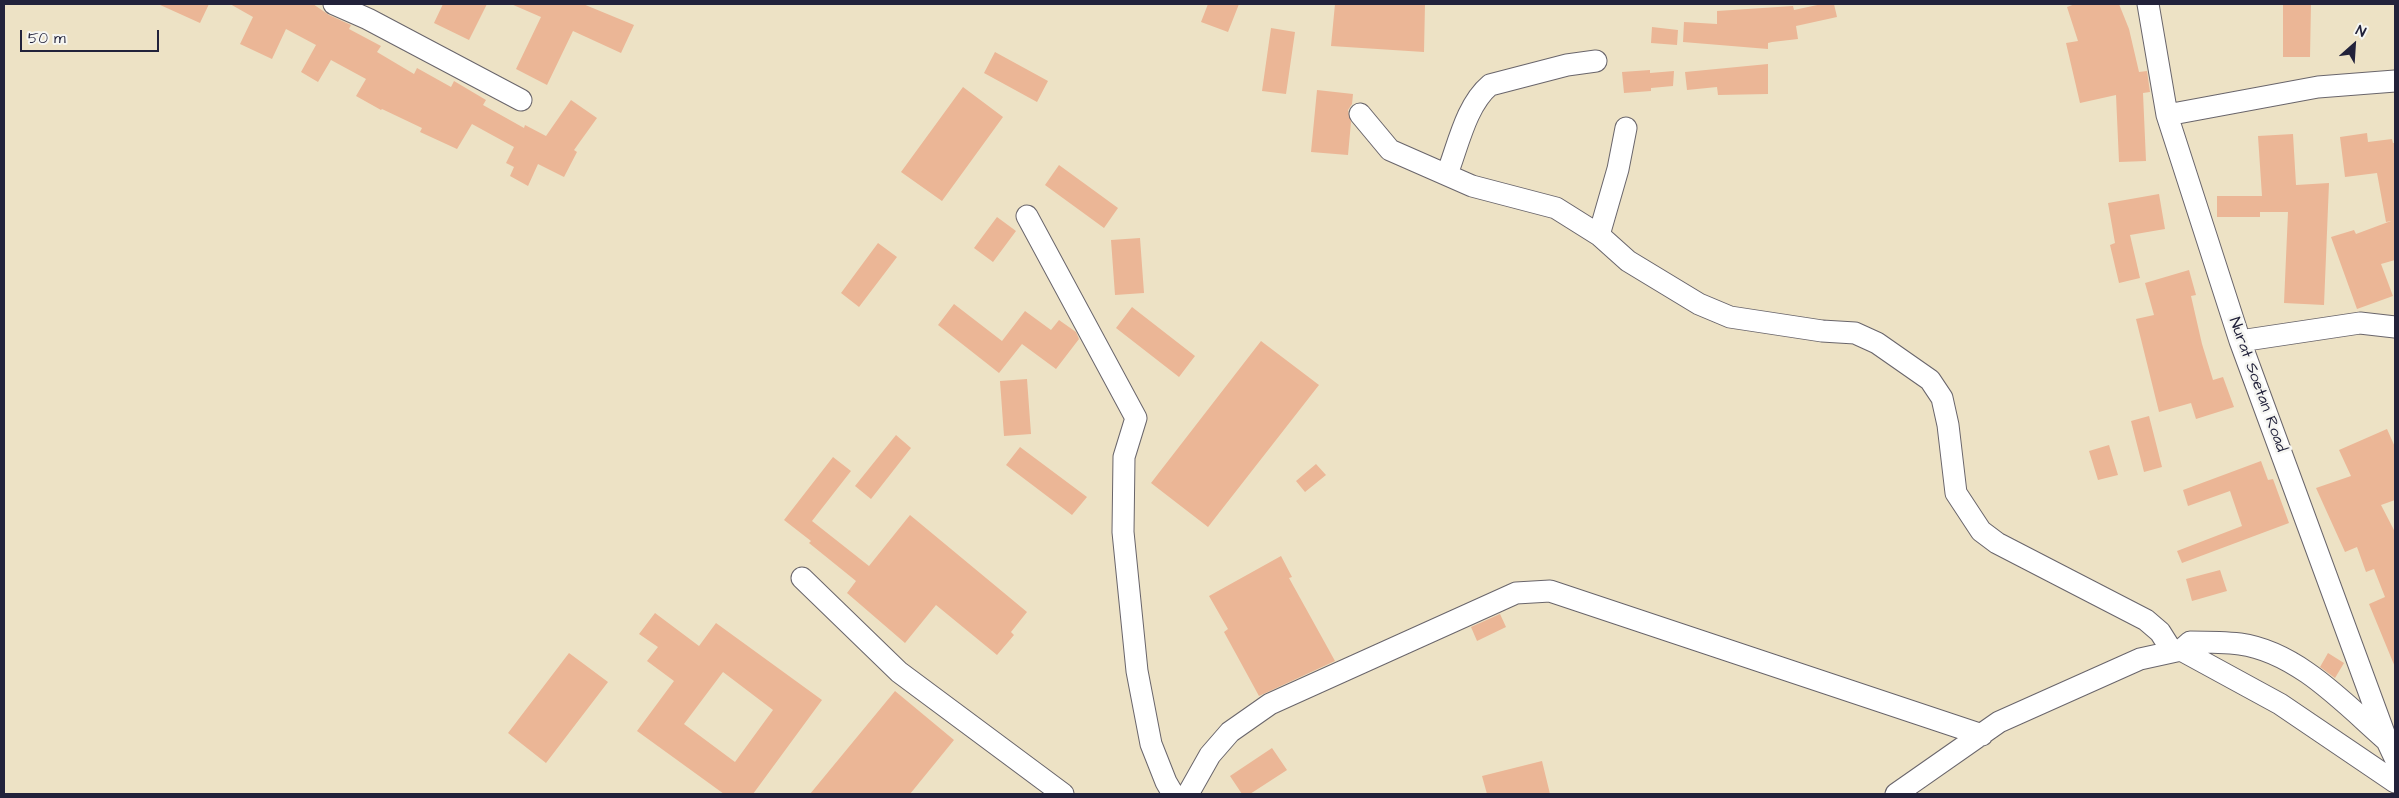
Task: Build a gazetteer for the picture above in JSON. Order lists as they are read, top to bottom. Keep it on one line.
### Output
{"streets":{"street":["Nurat Soetan Road"]},"scale_bar":"50 m","north":"top right"}
